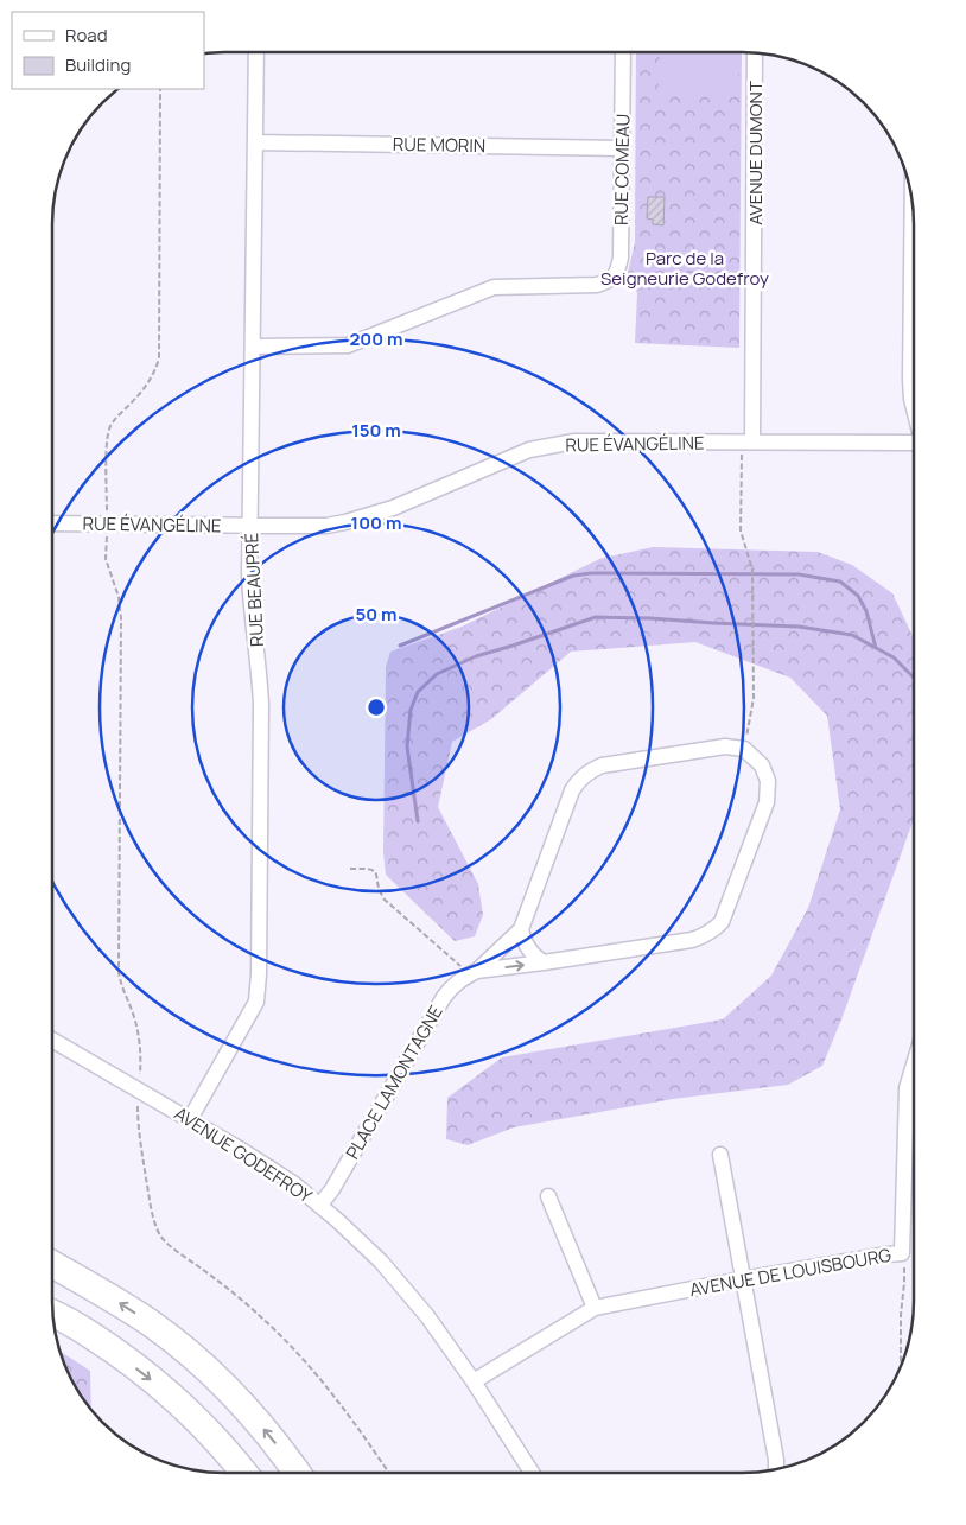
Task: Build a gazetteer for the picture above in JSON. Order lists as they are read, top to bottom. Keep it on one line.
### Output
{"streets":{"street":["RUE MORIN","AVENUE DUMONT","RUE COMEAU","RUE ÉVANGÉLINE","RUE BEAUPRÉ","PLACE LAMONTAGNE","AVENUE GODEFROY","AVENUE DE LOUISBOURG"]},"crossings":[["RUE MORIN","RUE COMEAU"],["RUE MORIN","RUE BEAUPRÉ"],["AVENUE DUMONT","RUE ÉVANGÉLINE"],["RUE COMEAU","RUE BEAUPRÉ"],["RUE ÉVANGÉLINE","RUE BEAUPRÉ"],["RUE BEAUPRÉ","AVENUE GODEFROY"],["PLACE LAMONTAGNE","AVENUE GODEFROY"],["AVENUE GODEFROY","AVENUE DE LOUISBOURG"]],"parks":["Parc de la Seigneurie Godefroy"],"legend":["Road","Building"],"rings":["200 m","150 m","100 m","50 m"]}
